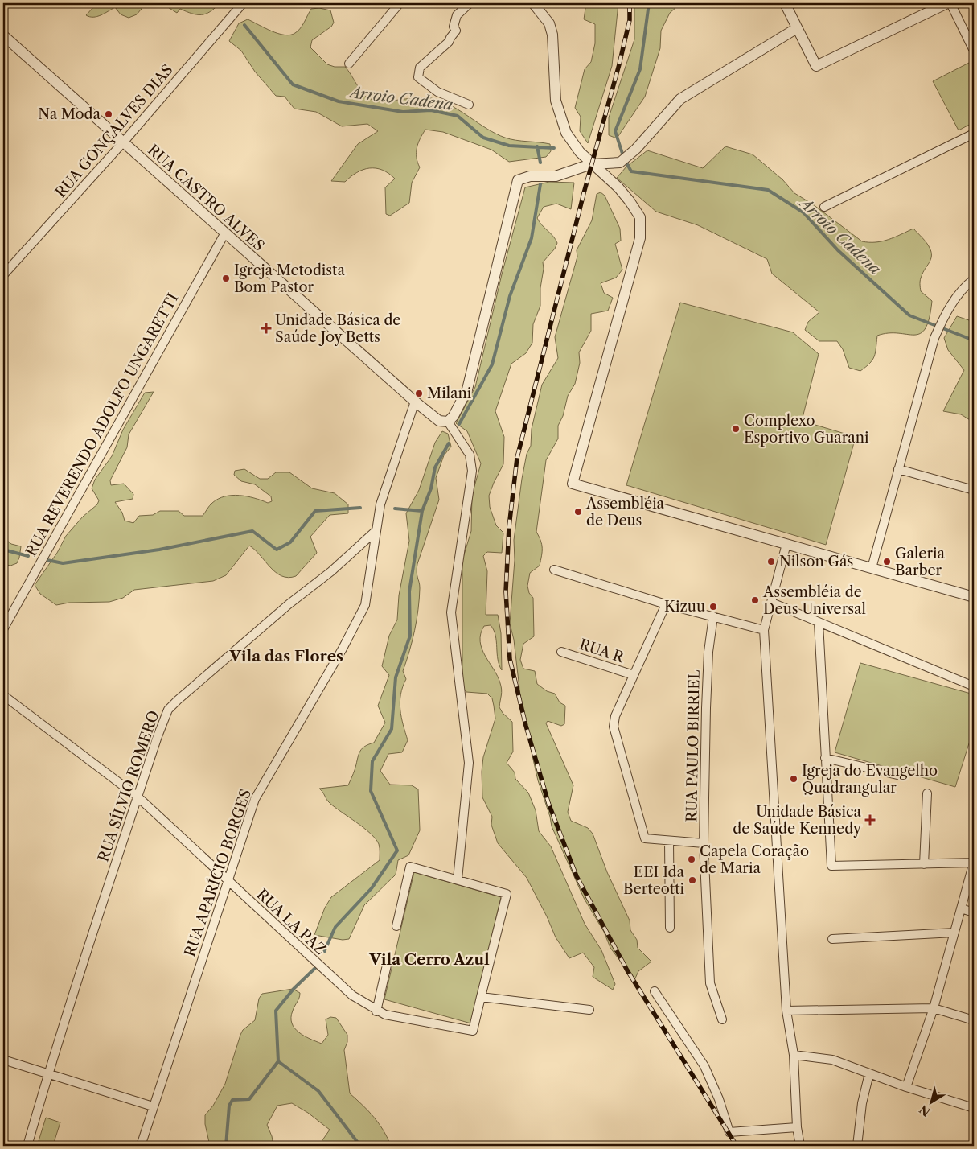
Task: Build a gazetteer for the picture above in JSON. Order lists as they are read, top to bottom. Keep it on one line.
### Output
{"streets":{"street":["RUA GONÇALVES DIAS","RUA CASTRO ALVES","RUA REVERENDO ADOLFO UNGARETTI","RUA R","RUA PAULO BIRRIEL","RUA SÍLVIO ROMERO","RUA APARÍCIO BORGES","RUA LA PAZ"]},"crossings":[["RUA GONÇALVES DIAS","RUA CASTRO ALVES"],["RUA CASTRO ALVES","RUA REVERENDO ADOLFO UNGARETTI"],["RUA SÍLVIO ROMERO","RUA APARÍCIO BORGES"],["RUA SÍLVIO ROMERO","RUA LA PAZ"],["RUA APARÍCIO BORGES","RUA LA PAZ"]],"districts":["Vila das Flores","Vila Cerro Azul"],"water":["Arroio Cadena"],"places":{"other":["Na Moda","Igreja Metodista Bom Pastor","Milani","Complexo Esportivo Guarani","Assembléia de Deus","Nilson Gás","Galeria Barber","Assembléia de Deus Universal","Kizuu","Igreja do Evangelho Quadrangular","Capela Coração de Maria","EEI Ida Berteotti"],"health":["Unidade Básica de Saúde Joy Betts","Unidade Básica de Saúde Kennedy"]},"north":"bottom left"}
